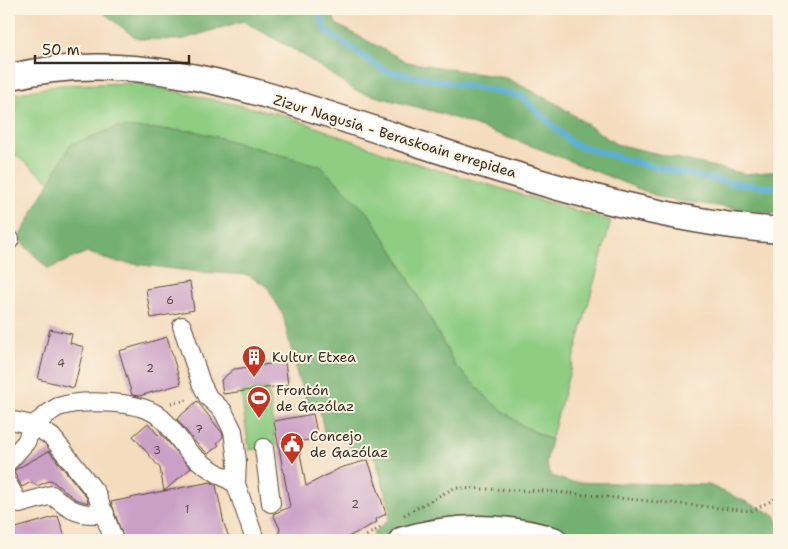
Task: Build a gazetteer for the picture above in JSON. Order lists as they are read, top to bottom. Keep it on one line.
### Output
{"streets":{"street":["Zizur Nagusia - Beraskoain errepidea"]},"places":{"building":["Kultur Etxea"],"sports":["Frontón de Gazólaz"],"public building":["Concejo de Gazólaz"]},"house_numbers":["6","4","2","7","3","2","1"],"scale_bar":"50 m"}
